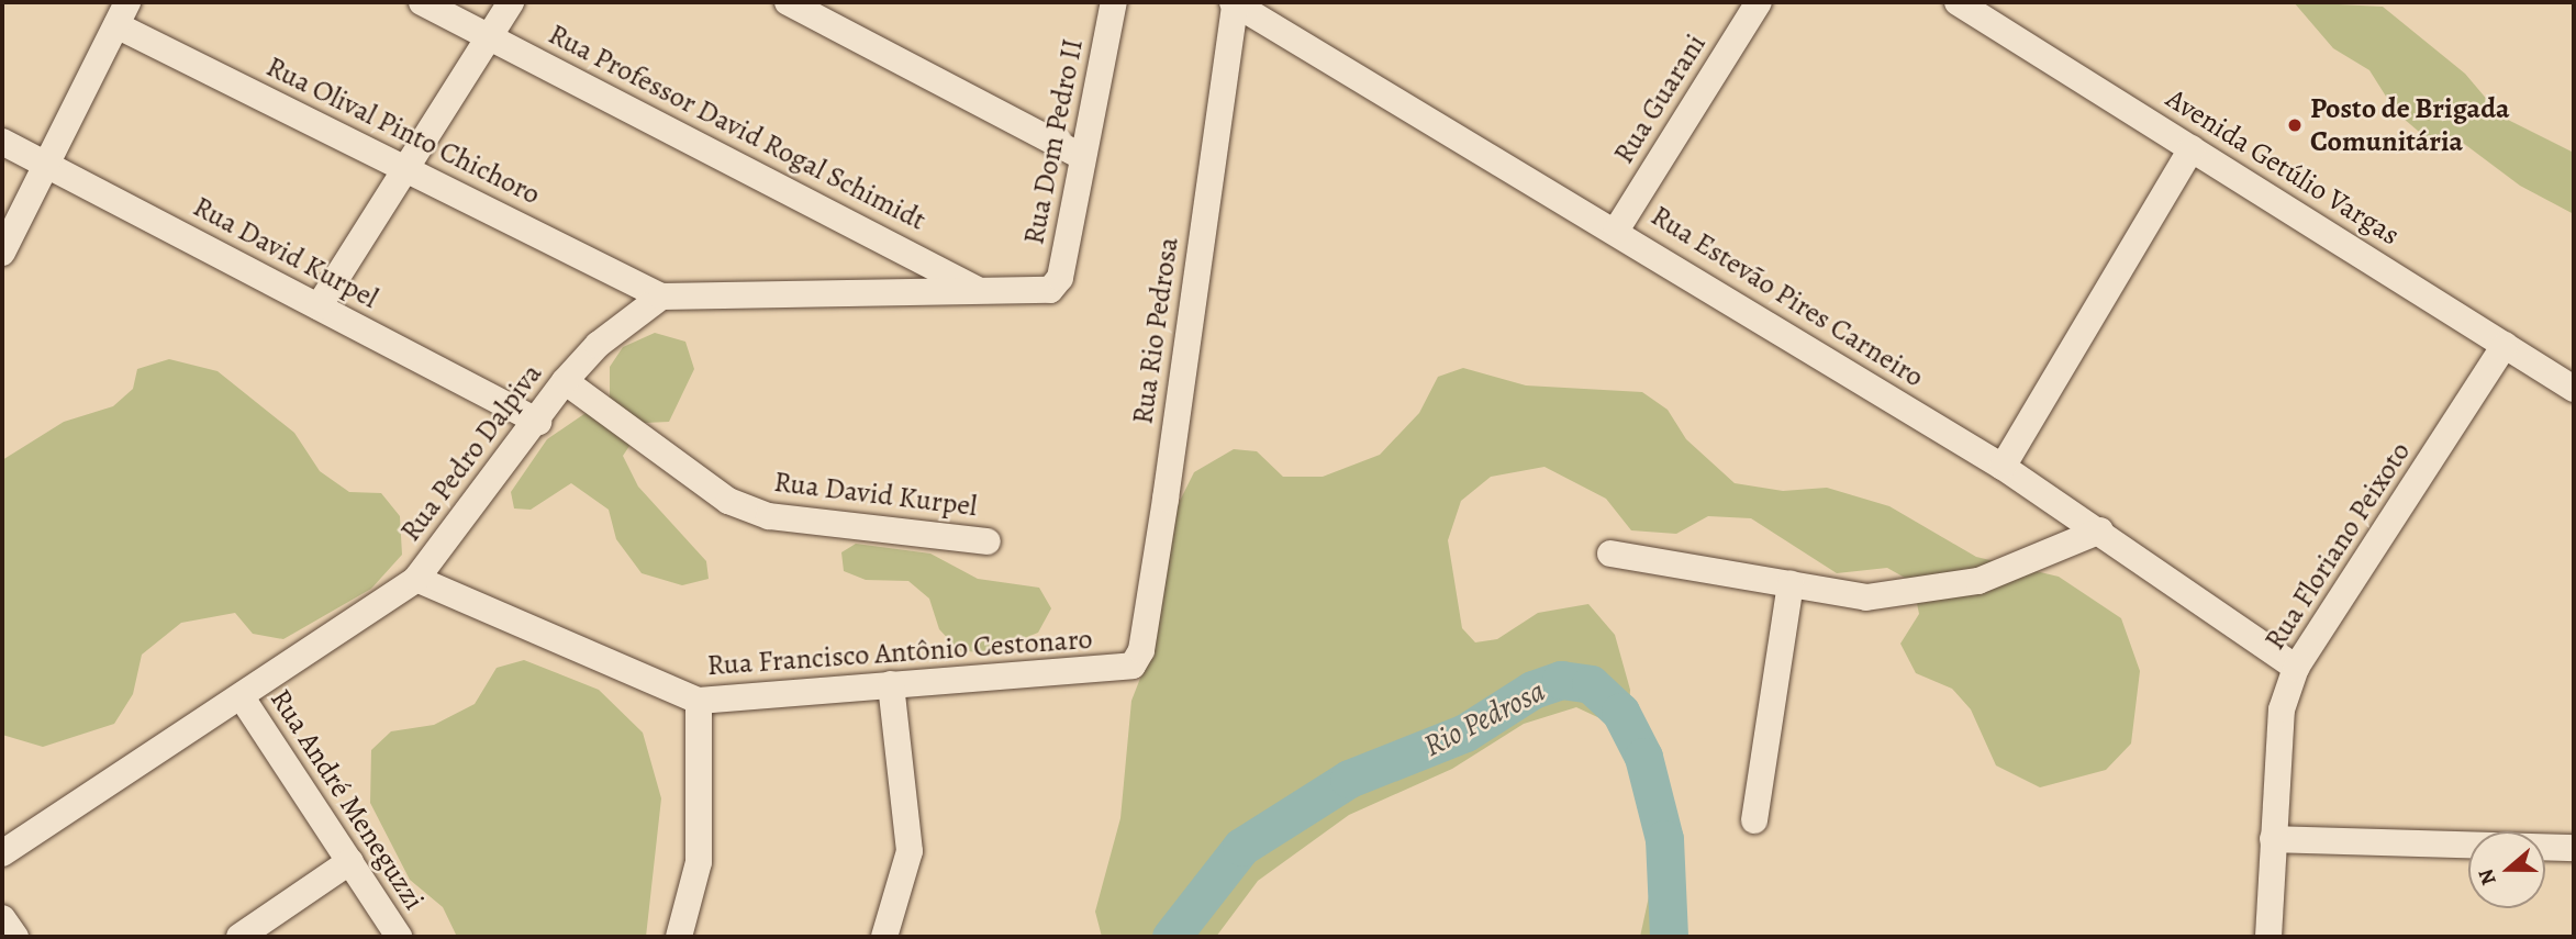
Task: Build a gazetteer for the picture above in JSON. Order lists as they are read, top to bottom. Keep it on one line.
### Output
{"streets":{"street":["Rua Guarani","Rua Professor David Rogal Schimidt","Rua Olival Pinto Chichoro","Rua Dom Pedro II","Avenida Getúlio Vargas","Rua David Kurpel","Rua Estevão Pires Carneiro","Rua Rio Pedrosa","Rua Pedro Dalpiva","Rua Floriano Peixoto","Rua Francisco Antônio Cestonaro","Rua André Meneguzzi"]},"crossings":[["Rua Guarani","Rua Estevão Pires Carneiro"],["Rua Professor David Rogal Schimidt","Rua Dom Pedro II"],["Rua Olival Pinto Chichoro","Rua Pedro Dalpiva"],["Avenida Getúlio Vargas","Rua Floriano Peixoto"],["Rua David Kurpel","Rua Pedro Dalpiva"],["Rua Estevão Pires Carneiro","Rua Rio Pedrosa"],["Rua Estevão Pires Carneiro","Rua Floriano Peixoto"],["Rua Rio Pedrosa","Rua Francisco Antônio Cestonaro"],["Rua Pedro Dalpiva","Rua Francisco Antônio Cestonaro"],["Rua Pedro Dalpiva","Rua André Meneguzzi"]],"water":["Rio Pedrosa"],"places":["Posto de Brigada Comunitária"],"north":"left"}
